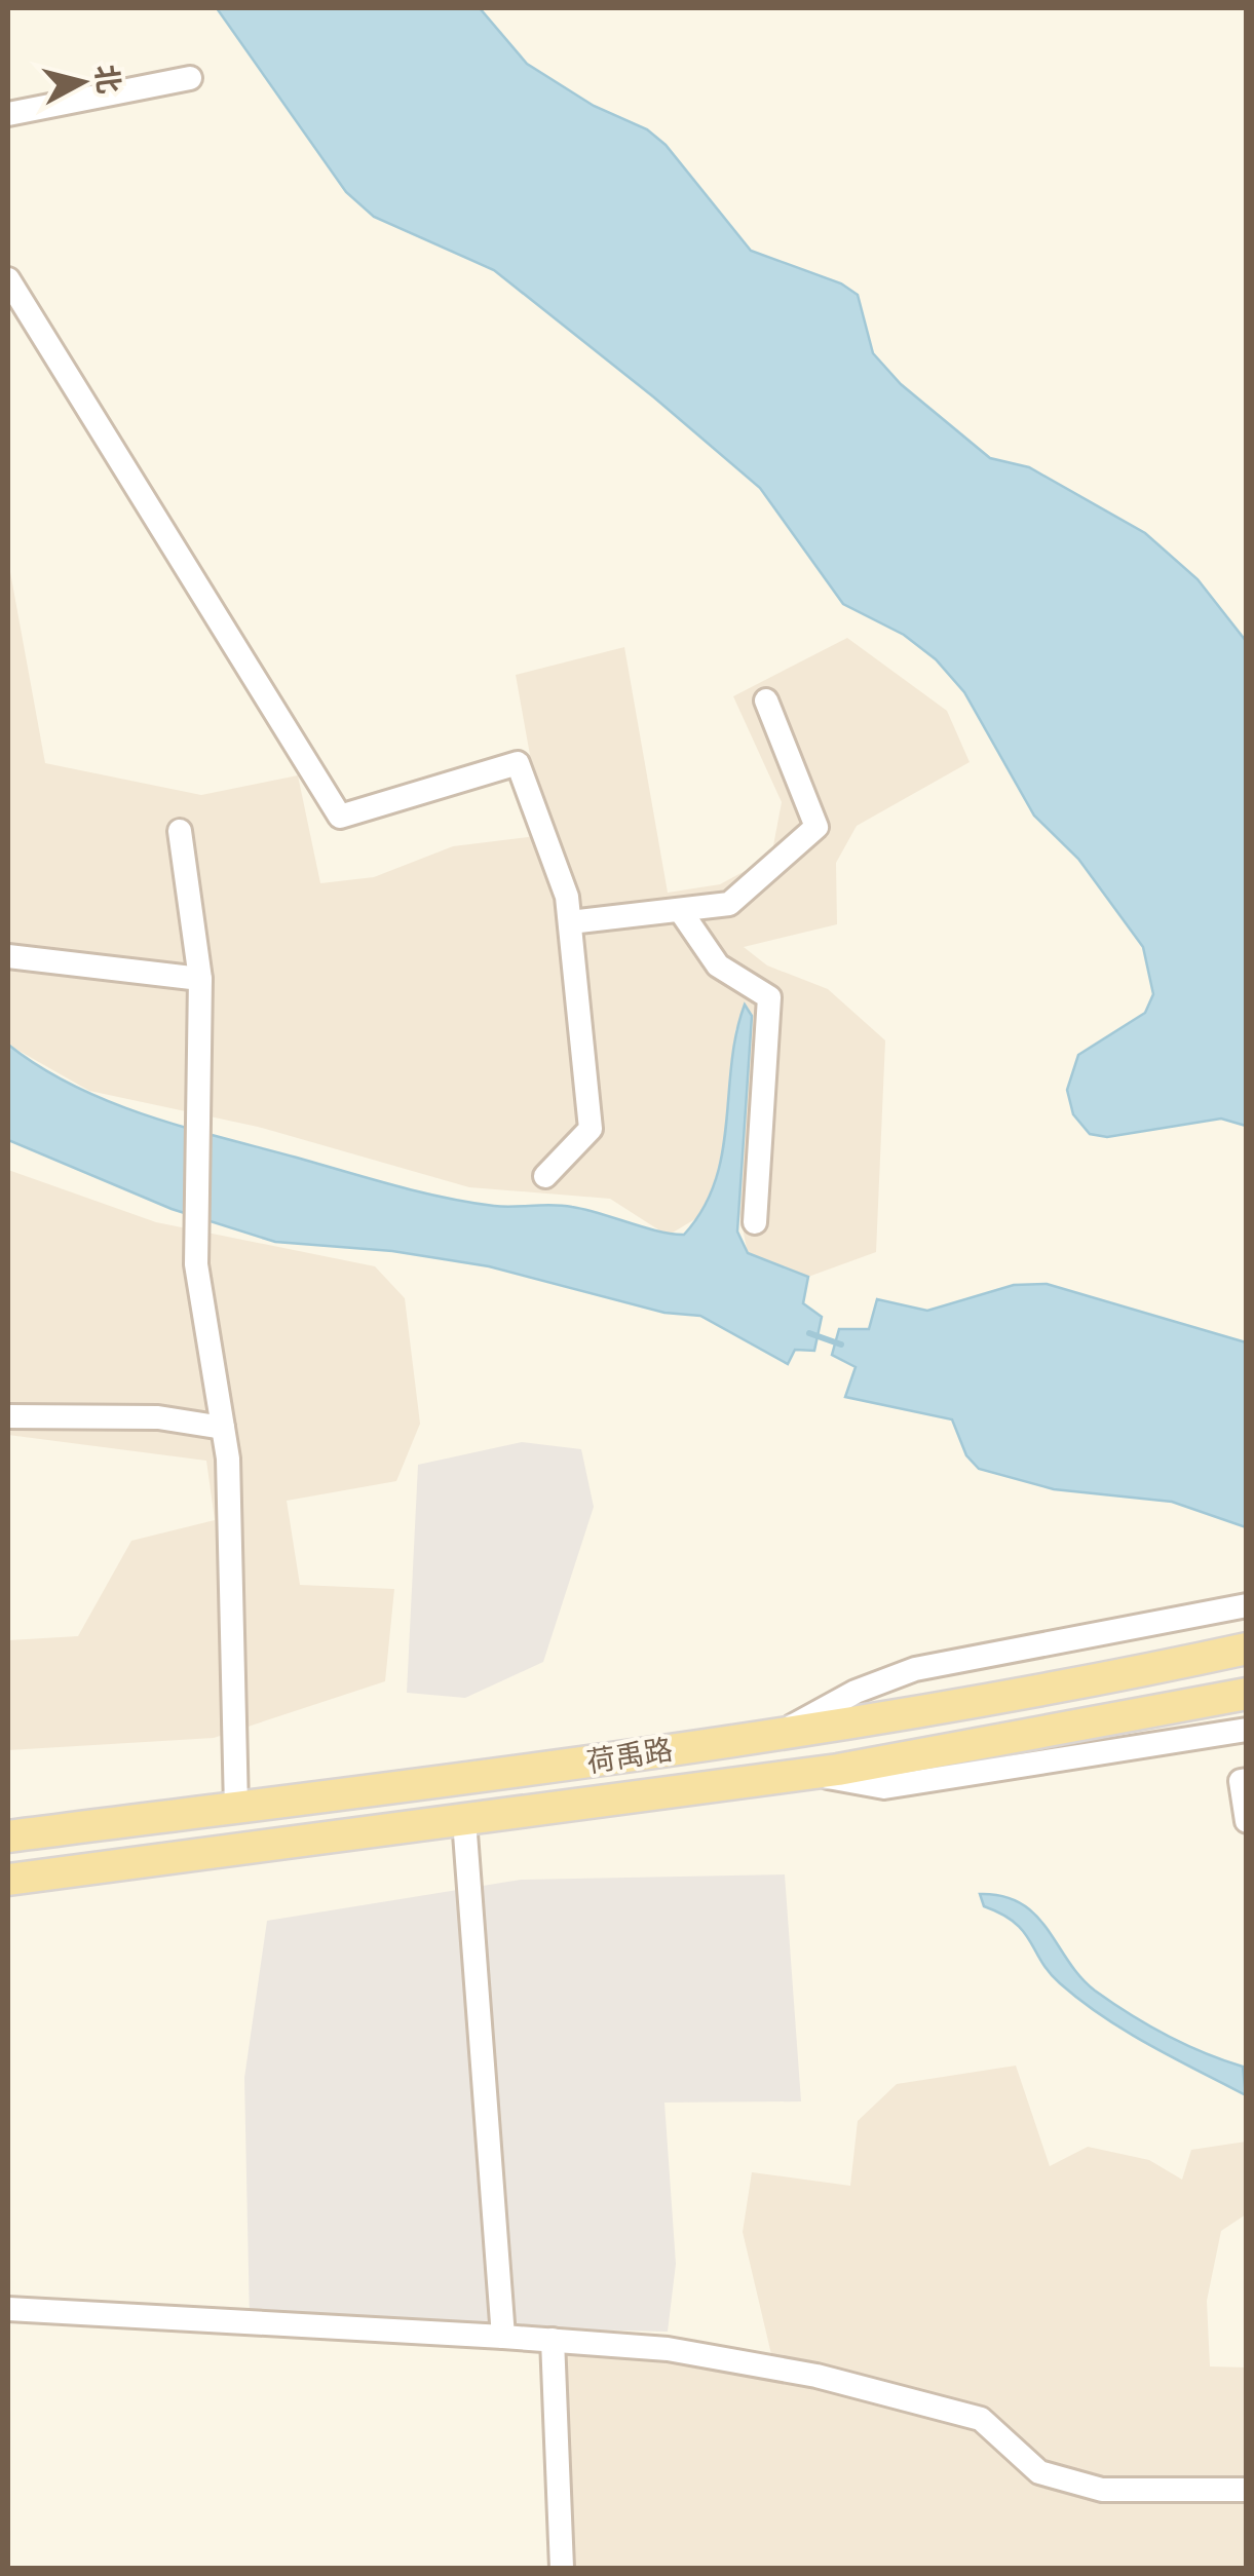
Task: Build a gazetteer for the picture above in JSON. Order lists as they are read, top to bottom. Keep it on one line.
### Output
{"streets":{"main road":["荷禹路"]},"north":"right"}
